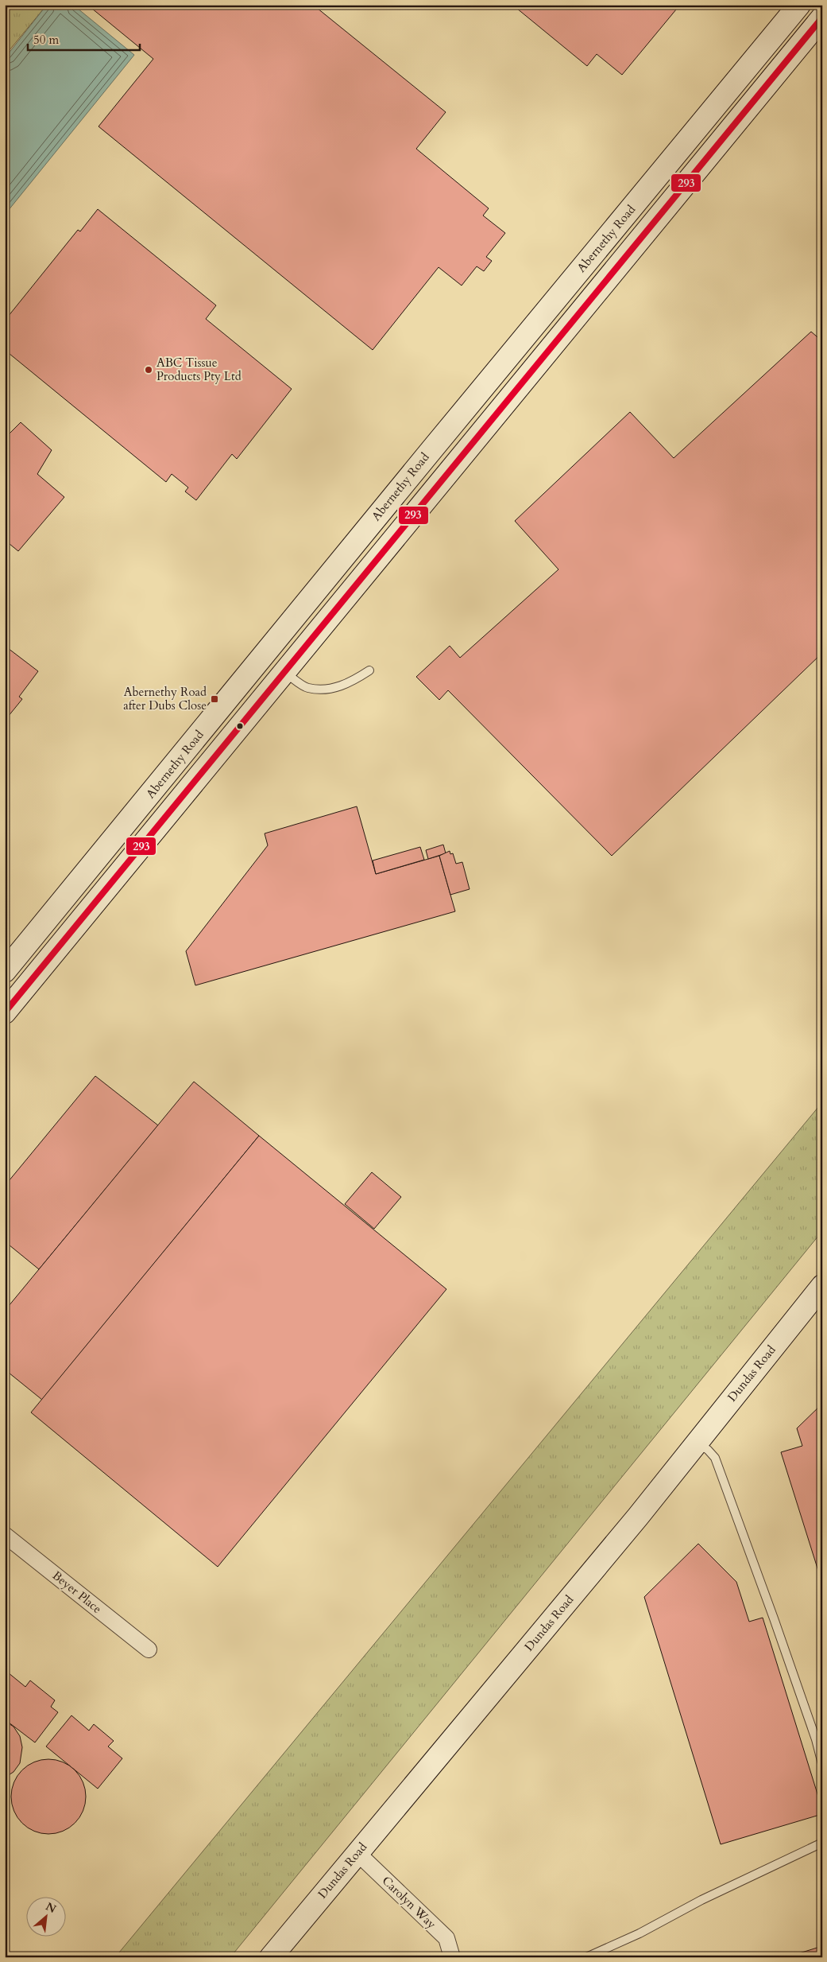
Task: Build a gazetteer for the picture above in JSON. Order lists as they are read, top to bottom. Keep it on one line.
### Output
{"streets":{"main road":["Abernethy Road","Dundas Road"],"street":["Beyer Place","Carolyn Way"]},"crossings":[["Dundas Road","Carolyn Way"]],"places":{"other":["ABC Tissue Products Pty Ltd"],"transit":["Abernethy Road after Dubs Close"]},"lines":["transit line 293"],"scale_bar":"50 m","north":"top right"}
